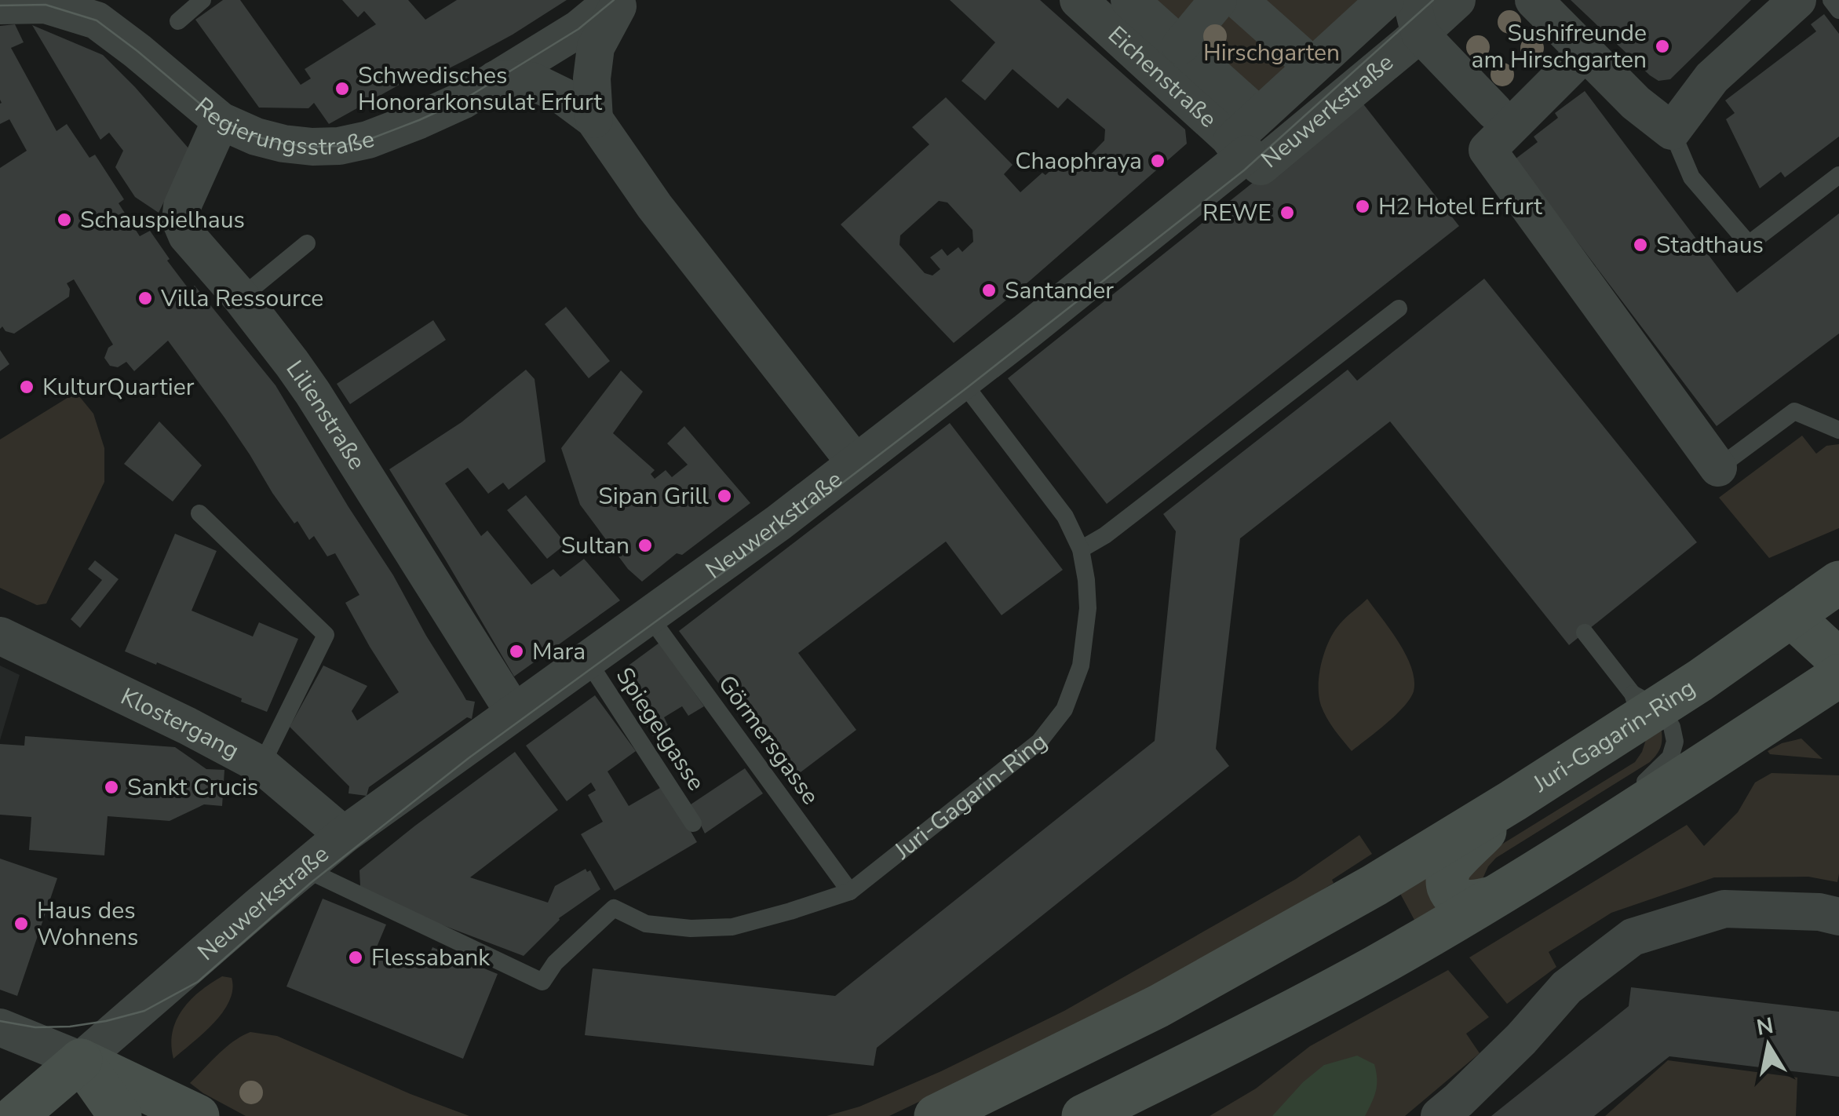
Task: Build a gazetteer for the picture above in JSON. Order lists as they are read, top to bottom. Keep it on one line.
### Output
{"streets":{"street":["Eichenstraße","Neuwerkstraße","Regierungsstraße","Lilienstraße","Klostergang","Juri-Gagarin-Ring"],"lane":["Spiegelgasse","Görmersgasse"]},"crossings":[["Eichenstraße","Neuwerkstraße"],["Neuwerkstraße","Lilienstraße"],["Neuwerkstraße","Klostergang"],["Neuwerkstraße","Spiegelgasse"],["Neuwerkstraße","Juri-Gagarin-Ring"],["Neuwerkstraße","Görmersgasse"],["Regierungsstraße","Lilienstraße"],["Juri-Gagarin-Ring","Görmersgasse"]],"parks":["Hirschgarten"],"places":["Sushifreunde am Hirschgarten","Schwedisches Honorarkonsulat Erfurt","Chaophraya","H2 Hotel Erfurt","REWE","Schauspielhaus","Stadthaus","Santander","Villa Ressource","KulturQuartier","Sipan Grill","Sultan","Mara","Sankt Crucis","Haus des Wohnens","Flessabank"],"north":"top"}
